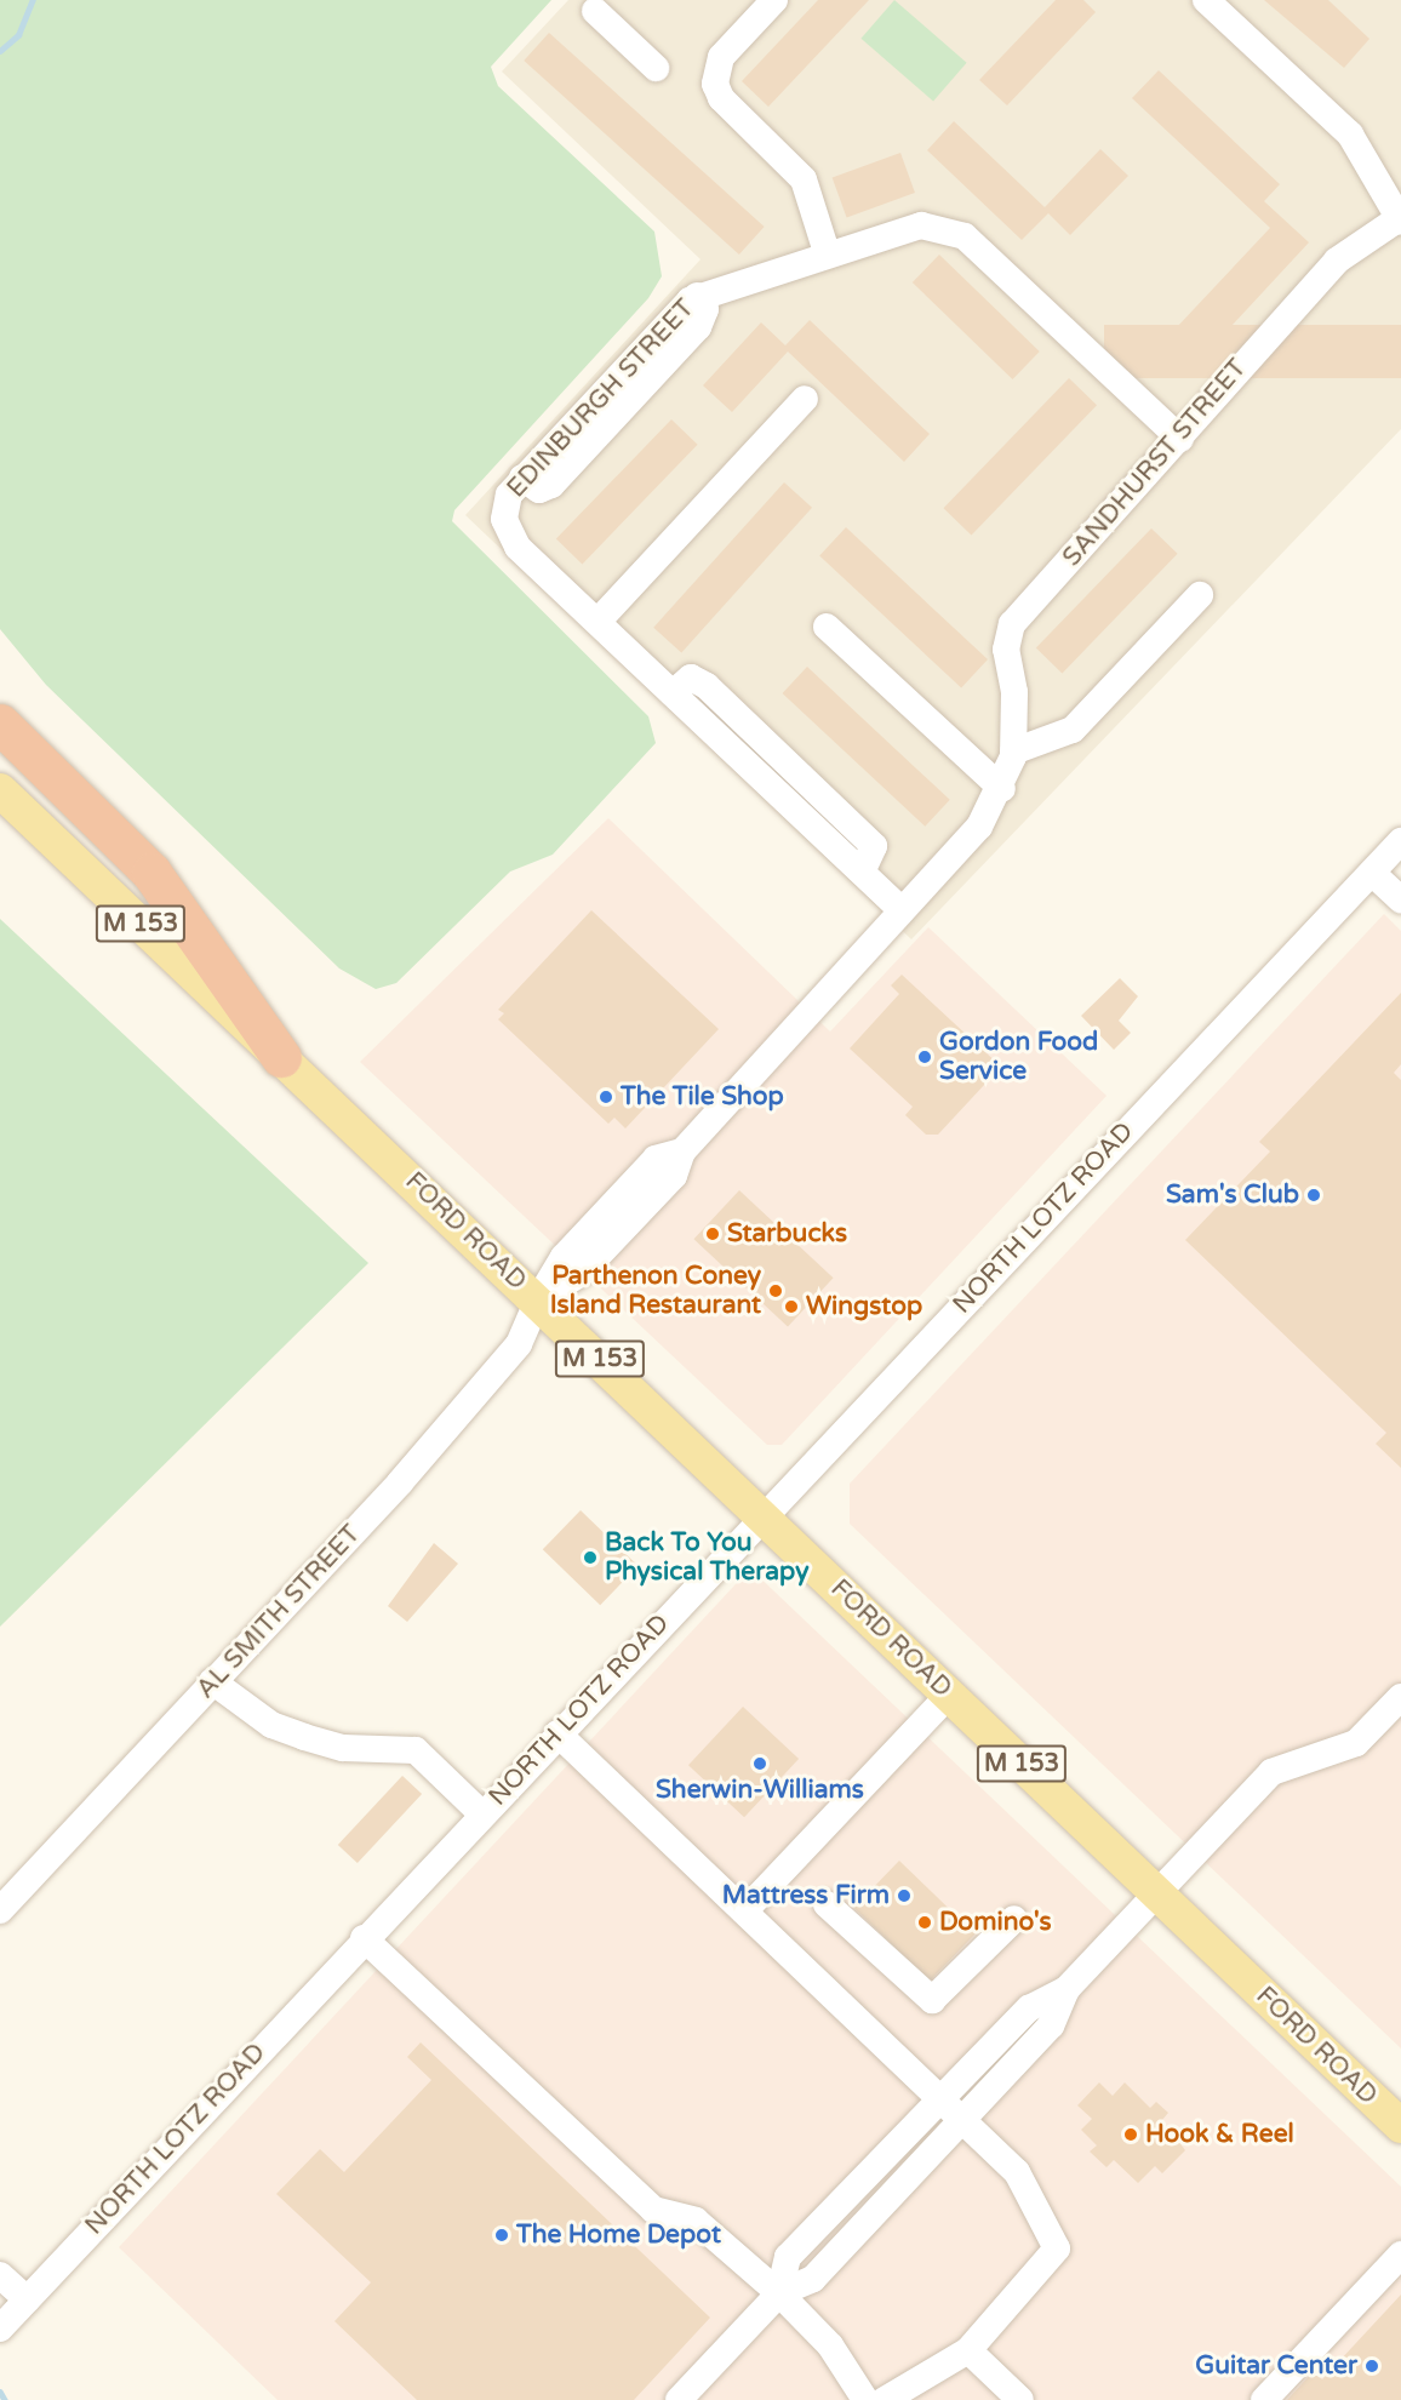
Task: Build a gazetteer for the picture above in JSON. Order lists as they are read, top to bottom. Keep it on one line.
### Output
{"streets":{"main road":["M 153","FORD ROAD"],"street":["EDINBURGH STREET","SANDHURST STREET","NORTH LOTZ ROAD","AL SMITH STREET"]},"crossings":[["EDINBURGH STREET","SANDHURST STREET"],["SANDHURST STREET","FORD ROAD"],["SANDHURST STREET","AL SMITH STREET"],["NORTH LOTZ ROAD","FORD ROAD"],["FORD ROAD","AL SMITH STREET"]],"places":["Gordon Food Service","The Tile Shop","Sam's Club","Starbucks","Parthenon Coney Island Restaurant","Wingstop","Back To You Physical Therapy","Sherwin-Williams","Mattress Firm","Domino's","Hook & Reel","The Home Depot","Guitar Center"]}
